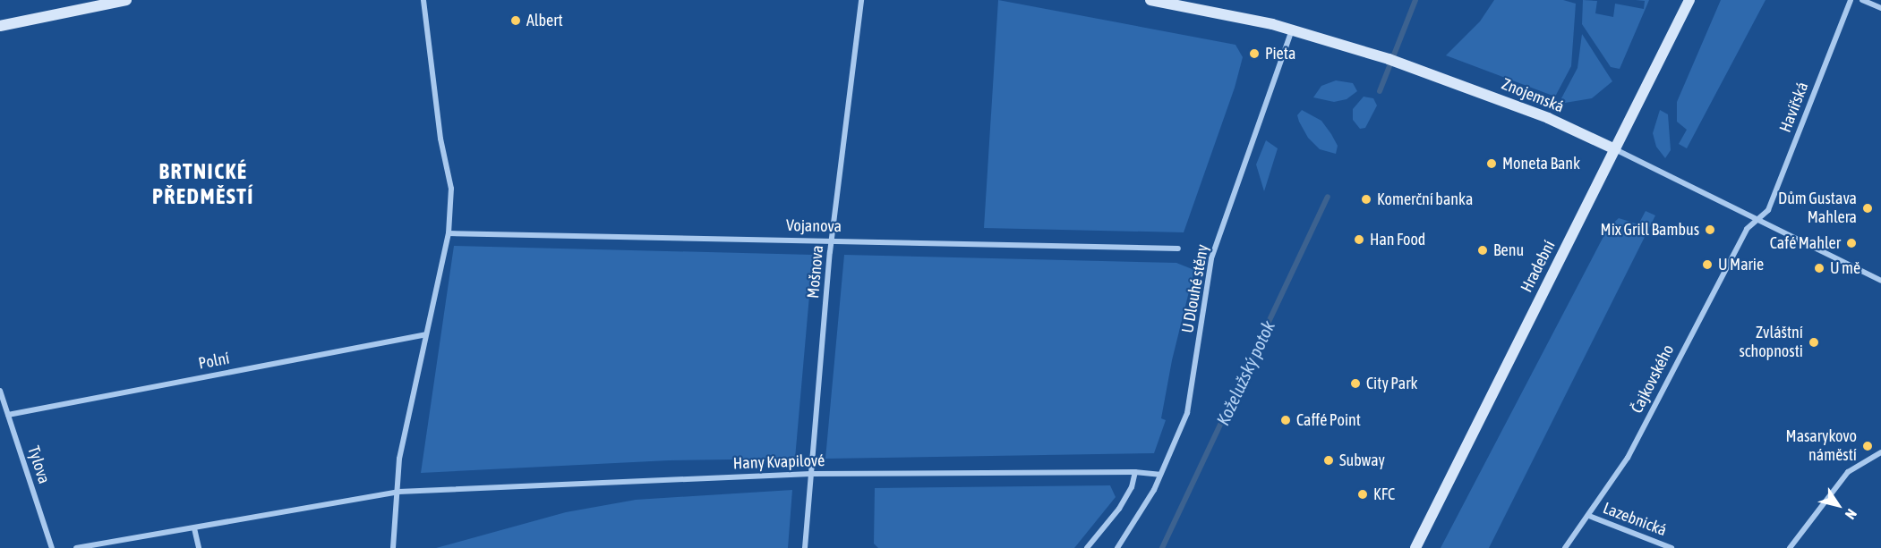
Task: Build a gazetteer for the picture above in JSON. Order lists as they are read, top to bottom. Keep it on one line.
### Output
{"streets":{"main road":["Znojemská","Hradební"],"street":["Havířská","Vojanova","Mošnova","U Dlouhé stěny","Polní","Čajkovského","Hany Kvapilové","Tylova","Lazebnická"]},"crossings":[["Znojemská","Havířská"],["Znojemská","Hradební"],["Znojemská","U Dlouhé stěny"],["Znojemská","Čajkovského"],["Havířská","Čajkovského"],["Vojanova","Mošnova"],["Mošnova","Hany Kvapilové"],["U Dlouhé stěny","Hany Kvapilové"],["Polní","Tylova"],["Čajkovského","Lazebnická"]],"districts":["BRTNICKÉ PŘEDMĚSTÍ"],"water":["Koželužský potok"],"places":["Albert","Pieta","Moneta Bank","Komerční banka","Dům Gustava Mahlera","Mix Grill Bambus","Han Food","Café Mahler","Benu","U Marie","U mě","Zvláštní schopnosti","City Park","Caffé Point","Masarykovo náměstí","Subway","KFC"],"north":"bottom right"}
